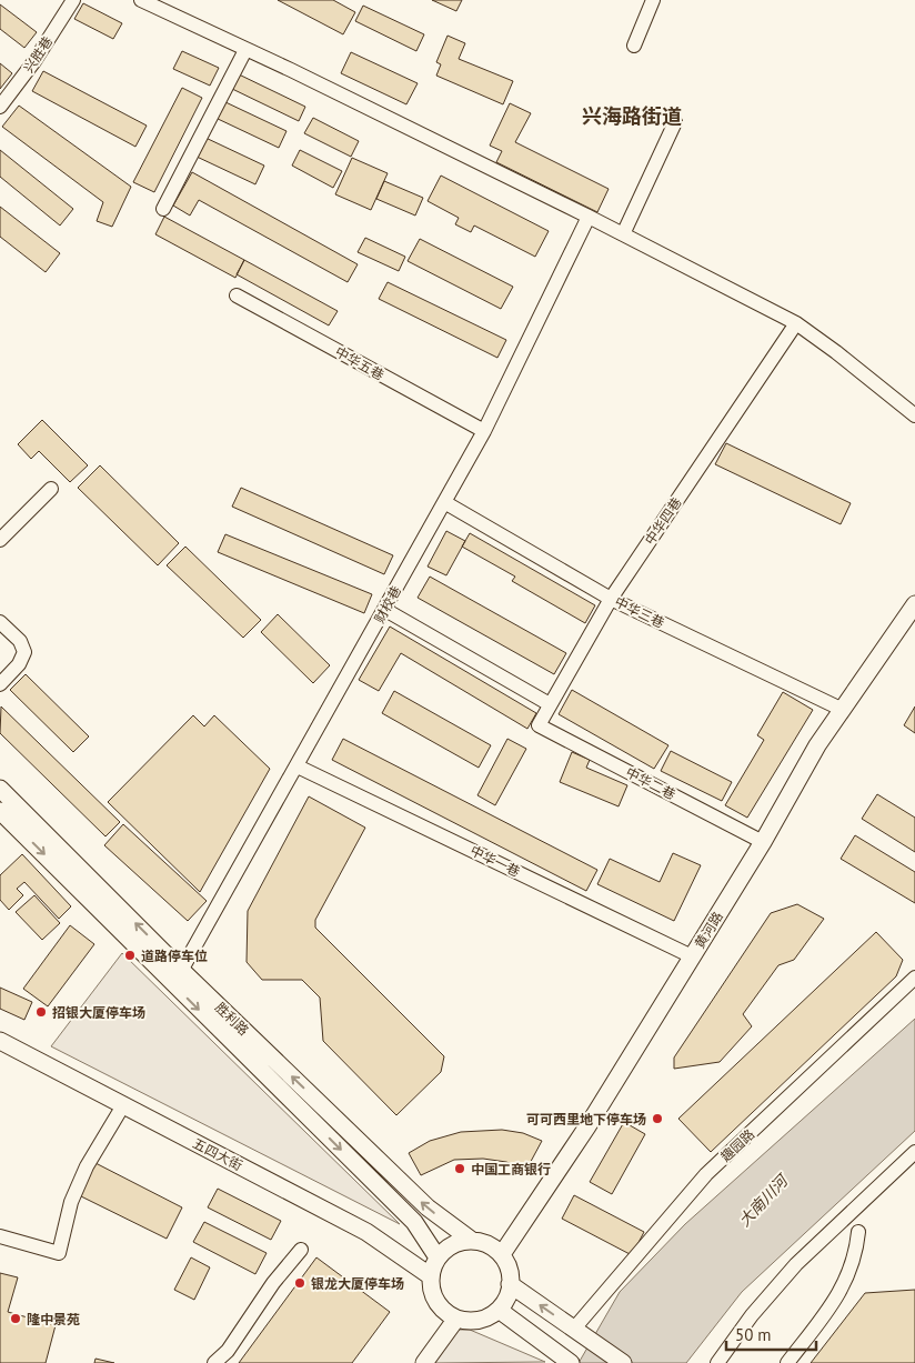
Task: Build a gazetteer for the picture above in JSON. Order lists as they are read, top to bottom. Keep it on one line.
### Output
{"streets":{"main road":["黄河路","胜利路","五四大街"],"street":["兴胜巷","中华五巷","中华四巷","财校巷","中华三巷","中华二巷","中华一巷","趣园路"]},"crossings":[["中华五巷","财校巷"],["中华四巷","中华三巷"],["中华四巷","中华二巷"],["财校巷","中华三巷"],["财校巷","中华一巷"],["财校巷","胜利路"],["中华三巷","黄河路"],["中华二巷","黄河路"],["中华一巷","黄河路"],["黄河路","胜利路"],["黄河路","五四大街"],["胜利路","五四大街"]],"districts":["兴海路街道"],"water":["大南川河"],"places":["道路停车位","招银大厦停车场","可可西里地下停车场","中国工商银行","银龙大厦停车场","隆中景苑"],"scale_bar":"50 m"}
